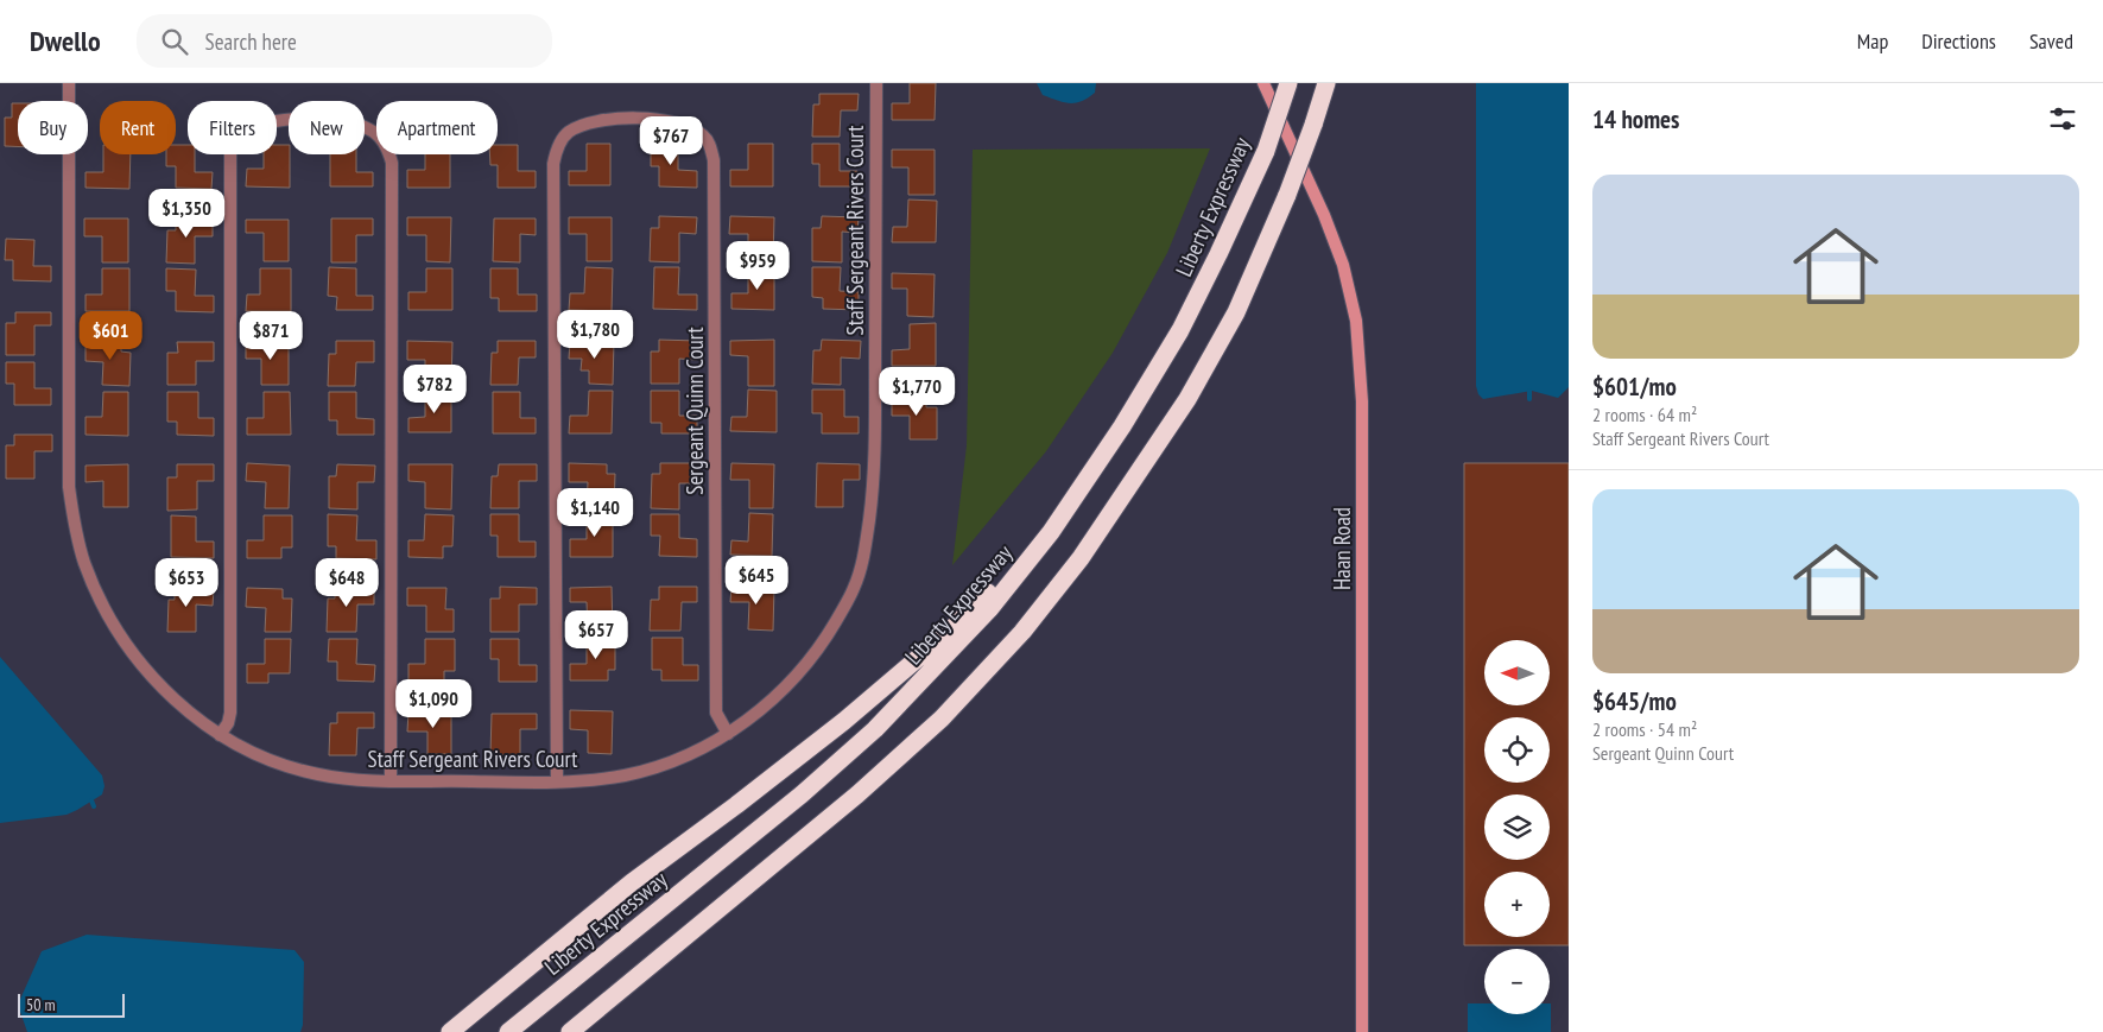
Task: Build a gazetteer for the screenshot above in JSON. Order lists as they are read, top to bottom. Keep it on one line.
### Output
{"streets":{"highway":["Liberty Expressway"],"street":["Staff Sergeant Rivers Court","Sergeant Quinn Court","Haan Road"]},"crossings":[["Staff Sergeant Rivers Court","Sergeant Quinn Court"]],"scale_bar":"50 m","north":"left","page":{"header":"Dwello","search":"Search here","nav":["Map","Directions","Saved"],"heading":"14 homes","chip":["Buy","Rent","Filters","New","Apartment"],"price":["$767","$1,350","$959","$1,780","$601","$871","$782","$1,770","$1,140","$645","$653","$648","$657","$1,090"],"list":[{"name":"$601/mo","note":"2 rooms · 64 m² · Staff Sergeant Rivers Court"},{"name":"$645/mo","note":"2 rooms · 54 m² · Sergeant Quinn Court"}],"map_buttons":["+","−"],"scale":"50 m"}}
